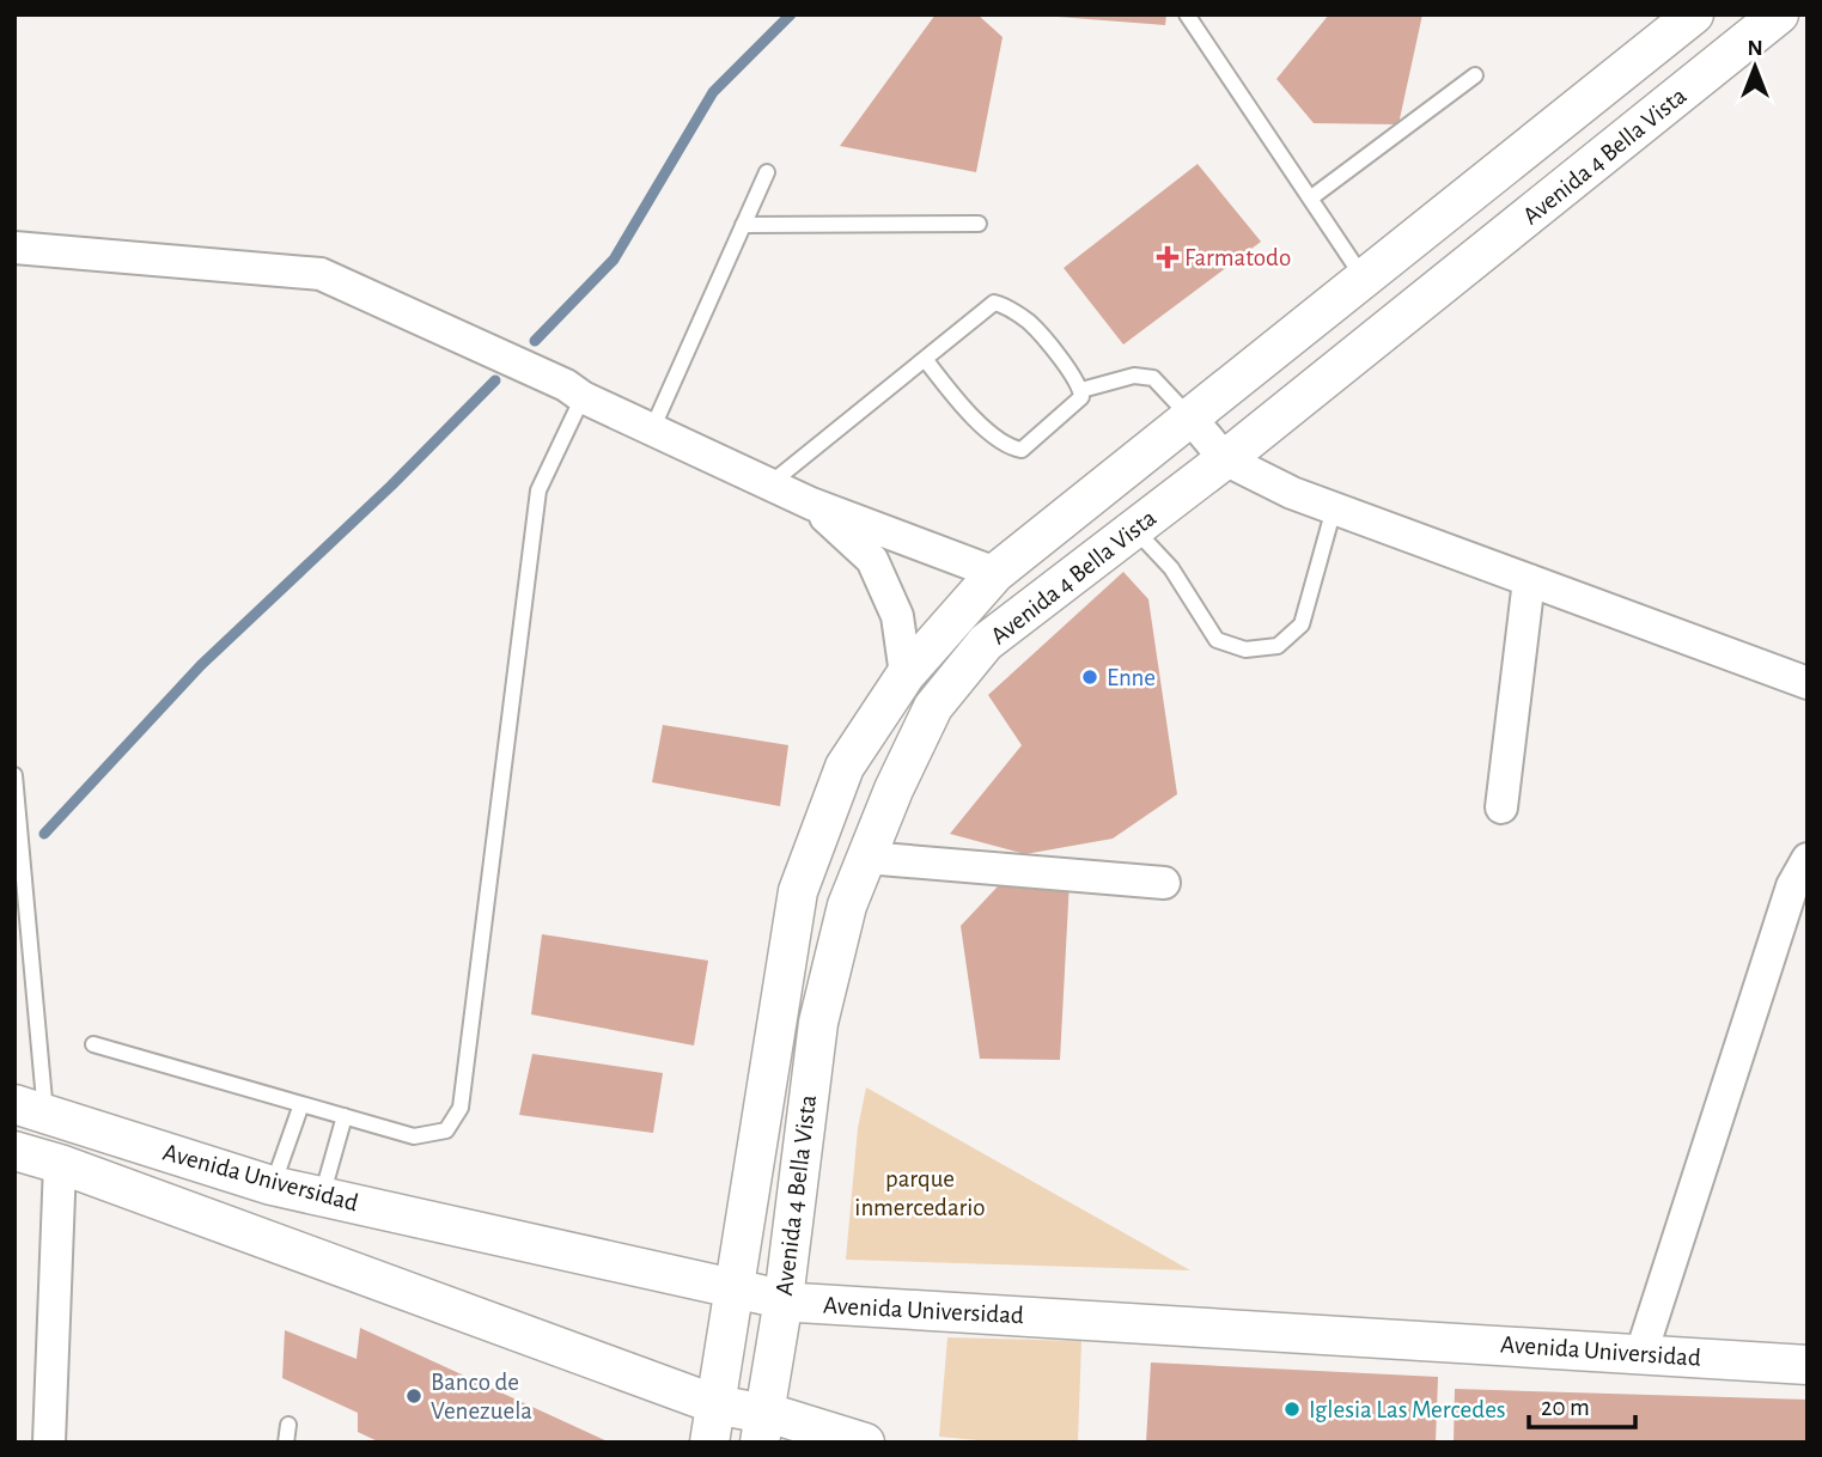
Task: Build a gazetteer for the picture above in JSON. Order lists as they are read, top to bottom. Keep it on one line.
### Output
{"streets":{"street":["Avenida 4 Bella Vista","Avenida Universidad"]},"crossings":[["Avenida 4 Bella Vista","Avenida Universidad"]],"parks":["parque inmercedario"],"places":{"health":["Farmatodo"],"other":["Enne","Banco de Venezuela","Iglesia Las Mercedes"]},"scale_bar":"20 m","north":"top"}
